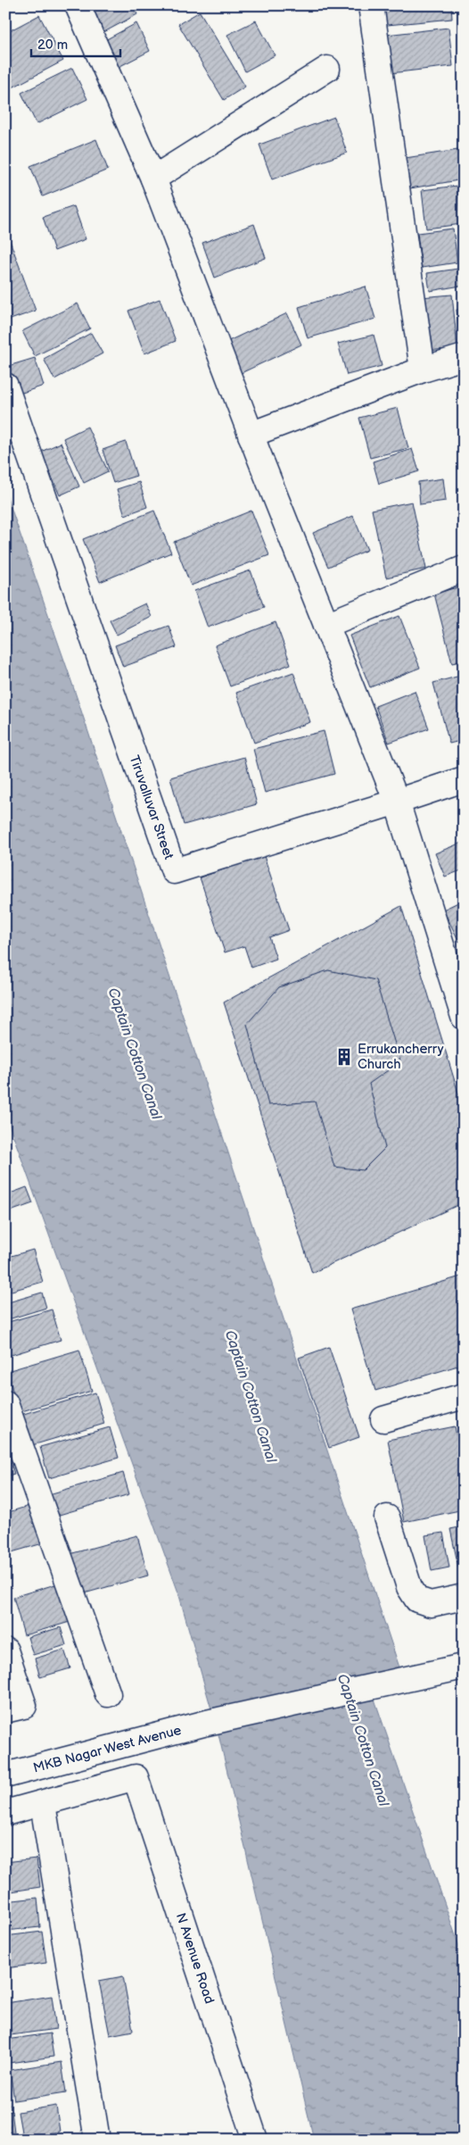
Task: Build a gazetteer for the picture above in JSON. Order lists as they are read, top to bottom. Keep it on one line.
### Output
{"streets":{"street":["Tiruvalluvar Street","MKB Nagar West Avenue","N Avenue Road"]},"water":["Captain Cotton Canal"],"places":{"building":["Errukancherry Church"]},"scale_bar":"20 m"}
